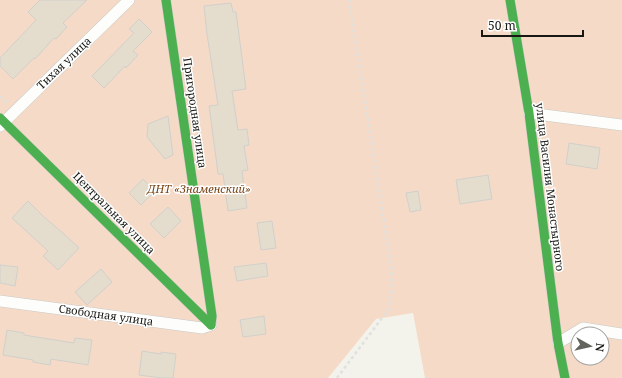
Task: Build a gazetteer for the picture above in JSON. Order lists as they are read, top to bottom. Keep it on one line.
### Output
{"streets":{"street":["Тихая улица","Пригородная улица","улица Василия Монастырного","Центральная улица","Свободная улица"]},"crossings":[["Тихая улица","Центральная улица"],["Пригородная улица","Центральная улица"],["Пригородная улица","Свободная улица"],["Центральная улица","Свободная улица"]],"parks":["ДНТ «Знаменский»"],"scale_bar":"50 m","north":"right"}
